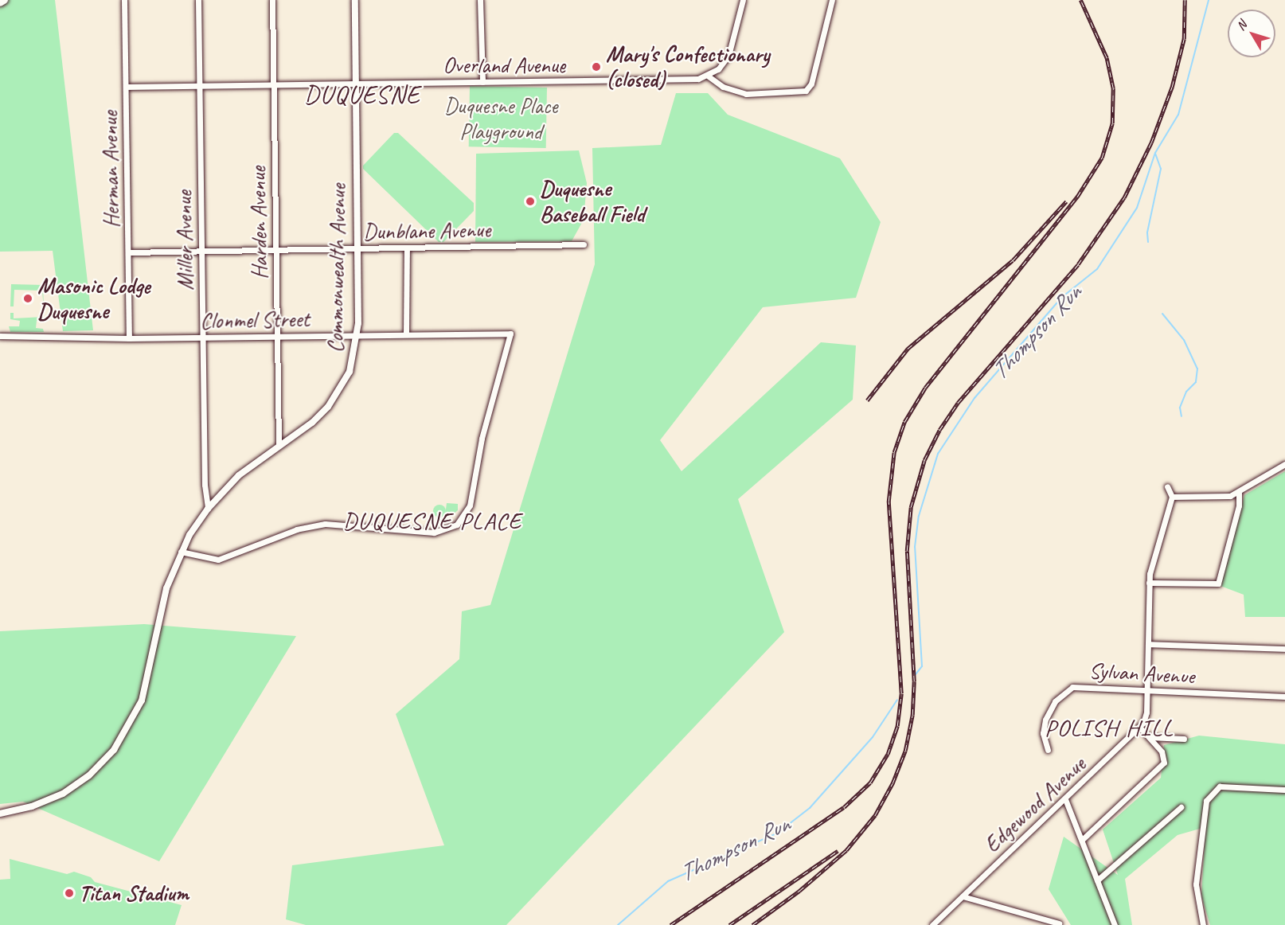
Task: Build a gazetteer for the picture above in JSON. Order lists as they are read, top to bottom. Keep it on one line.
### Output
{"streets":{"street":["Overland Avenue","Herman Avenue","Harden Avenue","Dunblane Avenue","Miller Avenue","Commonwealth Avenue","Clonmel Street","Sylvan Avenue","Edgewood Avenue"]},"crossings":[["Overland Avenue","Herman Avenue"],["Overland Avenue","Harden Avenue"],["Overland Avenue","Miller Avenue"],["Overland Avenue","Commonwealth Avenue"],["Herman Avenue","Dunblane Avenue"],["Herman Avenue","Clonmel Street"],["Harden Avenue","Dunblane Avenue"],["Harden Avenue","Commonwealth Avenue"],["Harden Avenue","Clonmel Street"],["Dunblane Avenue","Miller Avenue"],["Dunblane Avenue","Commonwealth Avenue"],["Miller Avenue","Commonwealth Avenue"],["Miller Avenue","Clonmel Street"],["Commonwealth Avenue","Clonmel Street"],["Sylvan Avenue","Edgewood Avenue"]],"districts":["DUQUESNE","DUQUESNE PLACE","POLISH HILL"],"water":["Thompson Run"],"parks":["Duquesne Place Playground"],"places":["Mary's Confectionary (closed)","Duquesne Baseball Field","Masonic Lodge Duquesne","Titan Stadium"],"north":"top left"}
